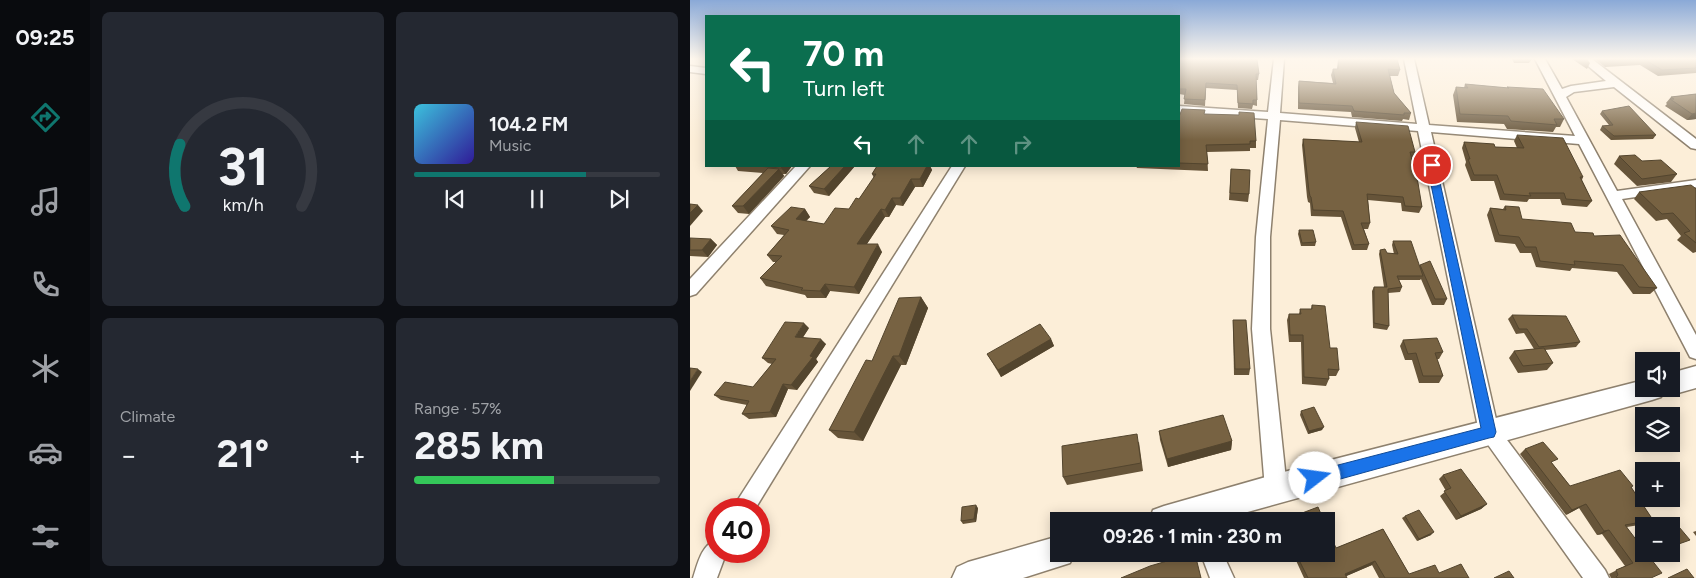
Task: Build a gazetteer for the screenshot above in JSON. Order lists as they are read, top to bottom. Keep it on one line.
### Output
{"page":{"tabs":"09:25","turn":["70 m","Turn left"],"song":["104.2 FM","Music"],"tile":["Climate",["Range · 57%","285 km"]],"map_buttons":["+","−"],"heat":["−","21°","+"],"limit":"40","trip":"09:26 · 1 min · 230 m","gauge":["31","km/h"]}}
